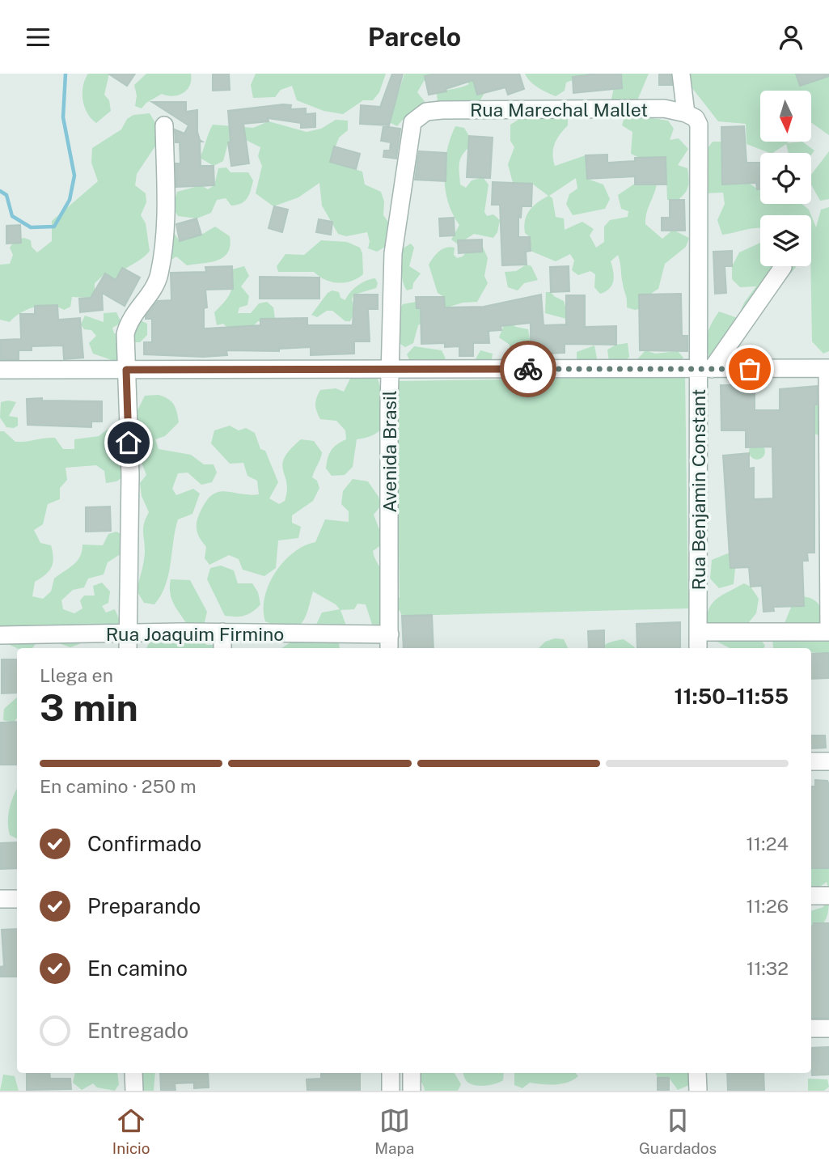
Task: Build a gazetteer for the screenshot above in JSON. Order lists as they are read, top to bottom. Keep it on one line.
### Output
{"streets":{"street":["Rua Marechal Mallet","Avenida Brasil","Rua Benjamin Constant","Rua Joaquim Firmino"]},"crossings":[["Rua Marechal Mallet","Avenida Brasil"],["Rua Marechal Mallet","Rua Benjamin Constant"],["Avenida Brasil","Rua Joaquim Firmino"]],"north":"bottom","page":{"header":"Parcelo","heading":["3 min","Llega en","11:50–11:55"],"bar":"En camino · 250 m","list":[["Confirmado","11:24"],["Preparando","11:26"],["En camino","11:32"],"Entregado"],"tabs":["Inicio","Mapa","Guardados"]}}
